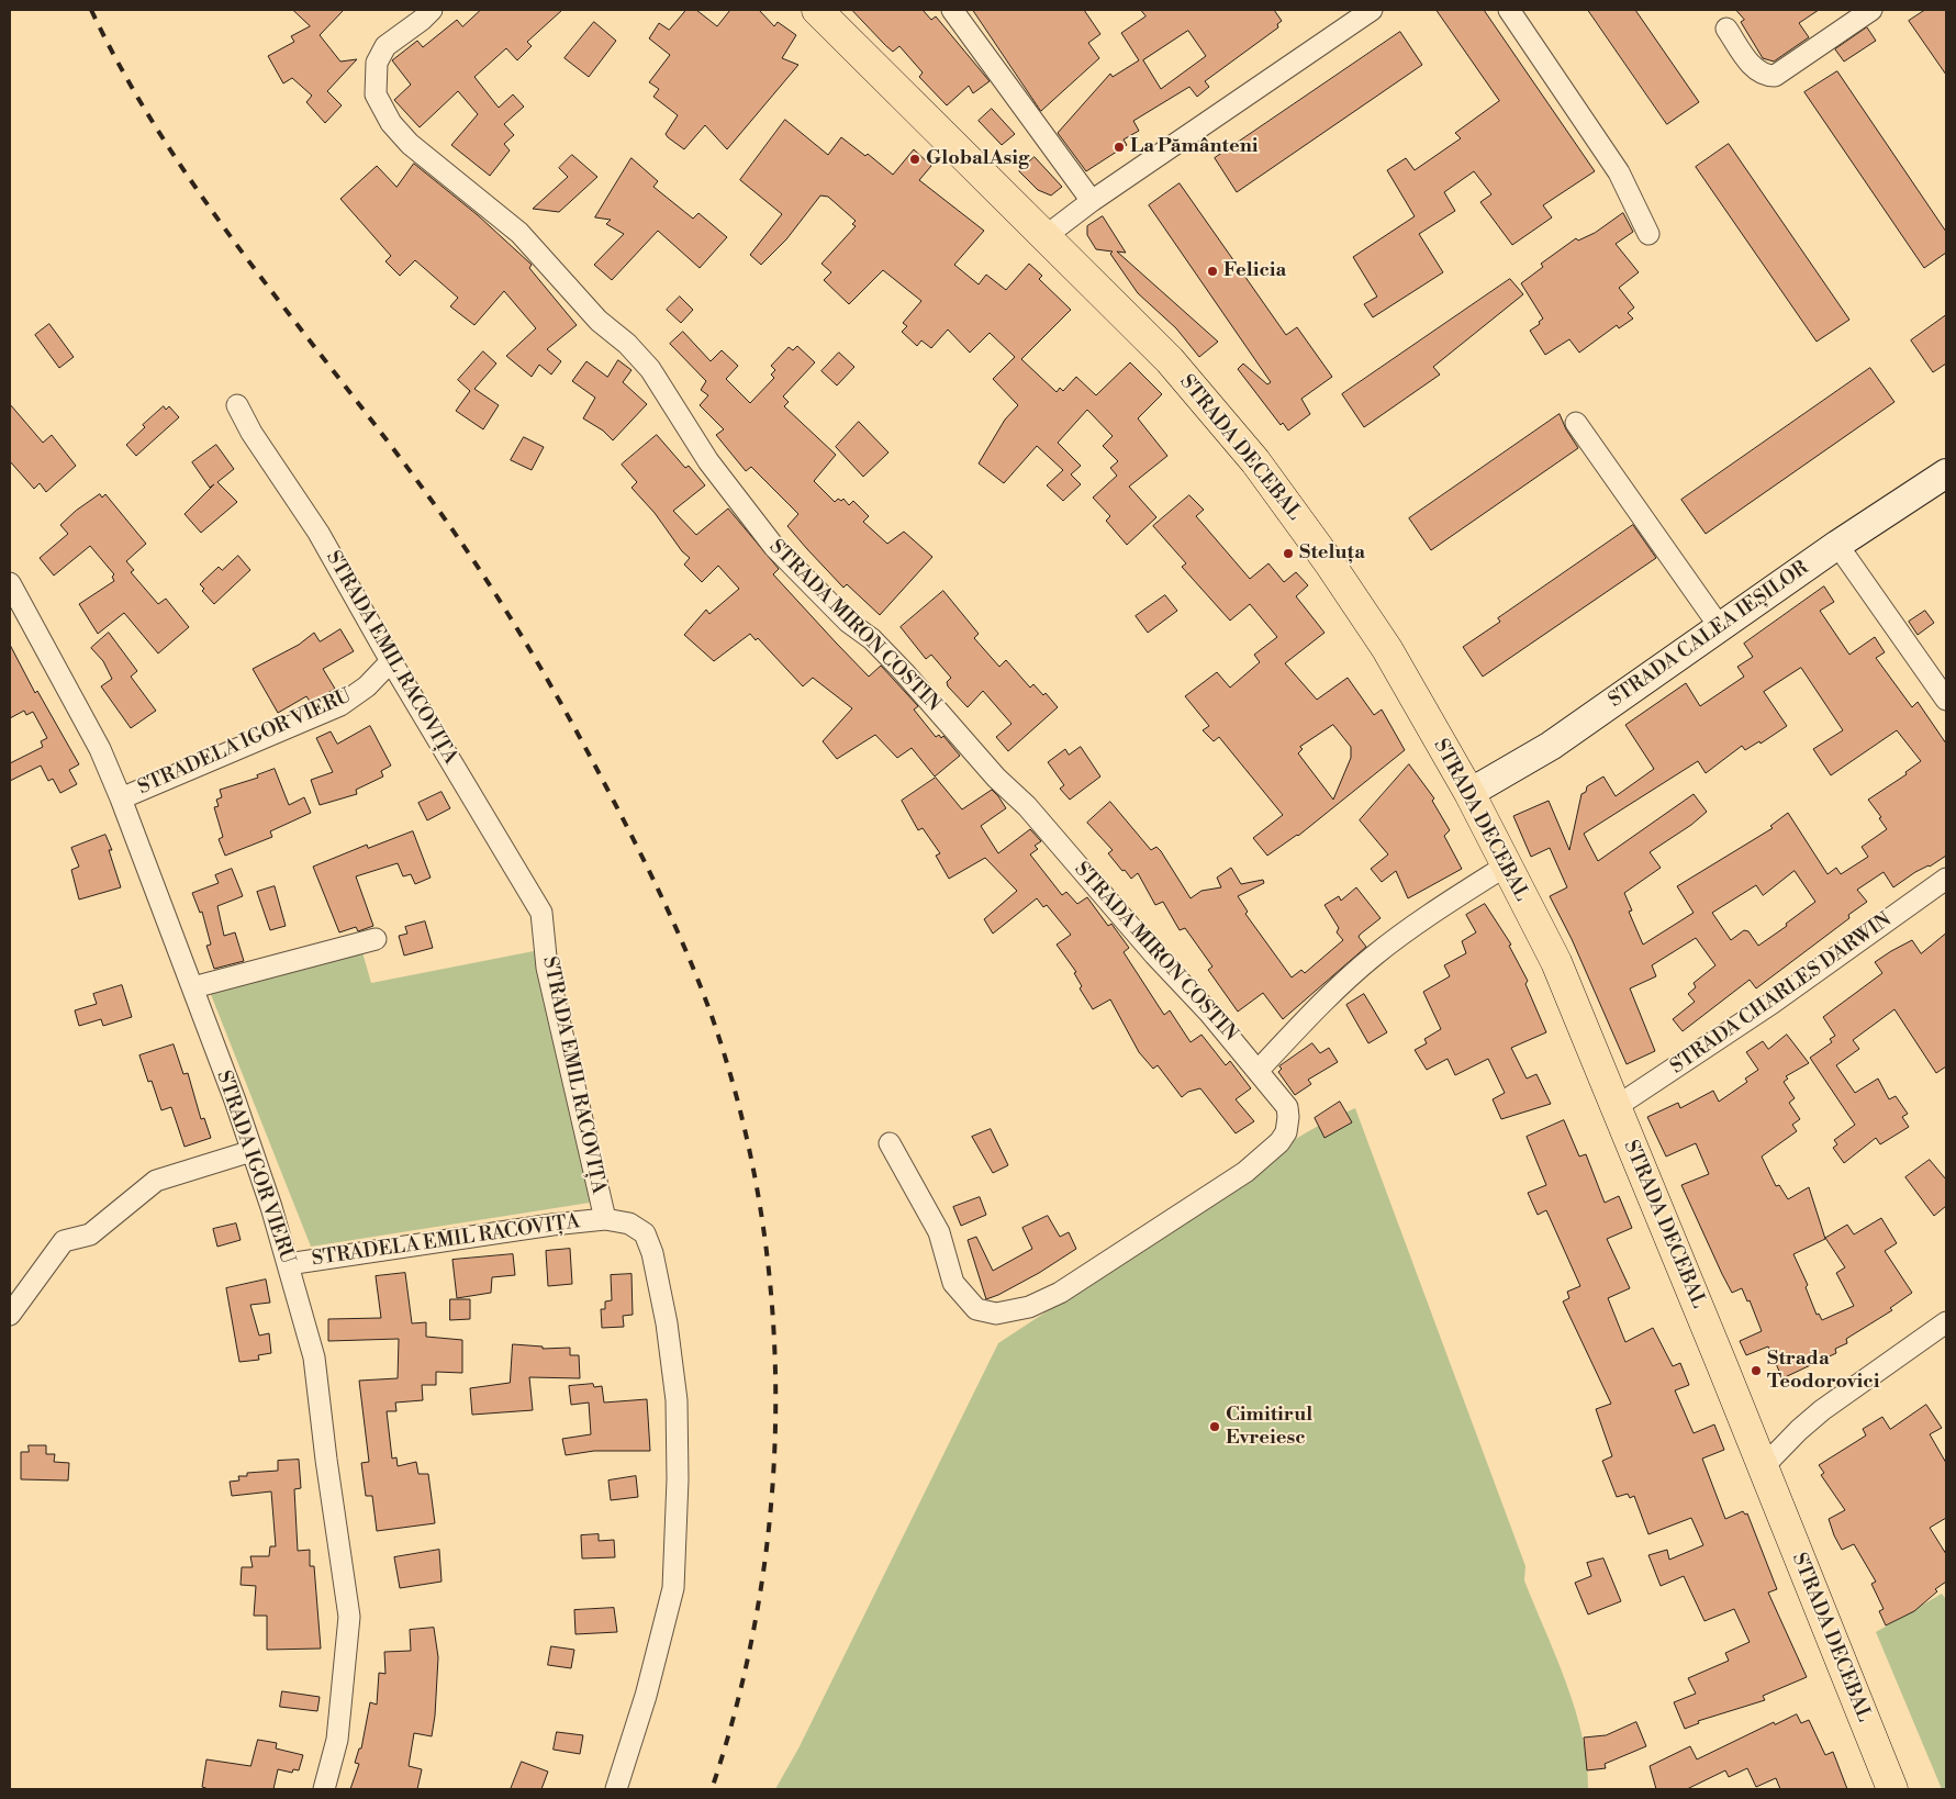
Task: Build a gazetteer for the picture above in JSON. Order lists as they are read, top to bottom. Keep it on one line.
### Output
{"streets":{"main road":["STRADA DECEBAL"],"street":["STRADA MIRON COSTIN","STRADA CALEA IEȘILOR","STRADA EMIL RACOVIȚA","STRADELA IGOR VIERU","STRADA CHARLES DARWIN","STRADA IGOR VIERU","STRADELA EMIL RACOVIȚA"]},"crossings":[["STRADA DECEBAL","STRADA CALEA IEȘILOR"],["STRADA DECEBAL","STRADA CHARLES DARWIN"],["STRADA EMIL RACOVIȚA","STRADELA IGOR VIERU"],["STRADA EMIL RACOVIȚA","STRADELA EMIL RACOVIȚA"],["STRADELA IGOR VIERU","STRADA IGOR VIERU"],["STRADA IGOR VIERU","STRADELA EMIL RACOVIȚA"]],"places":["La Pământeni","GlobalAsig","Felicia","Steluța","Strada Teodorovici","Cimitirul Evreiesc"]}
